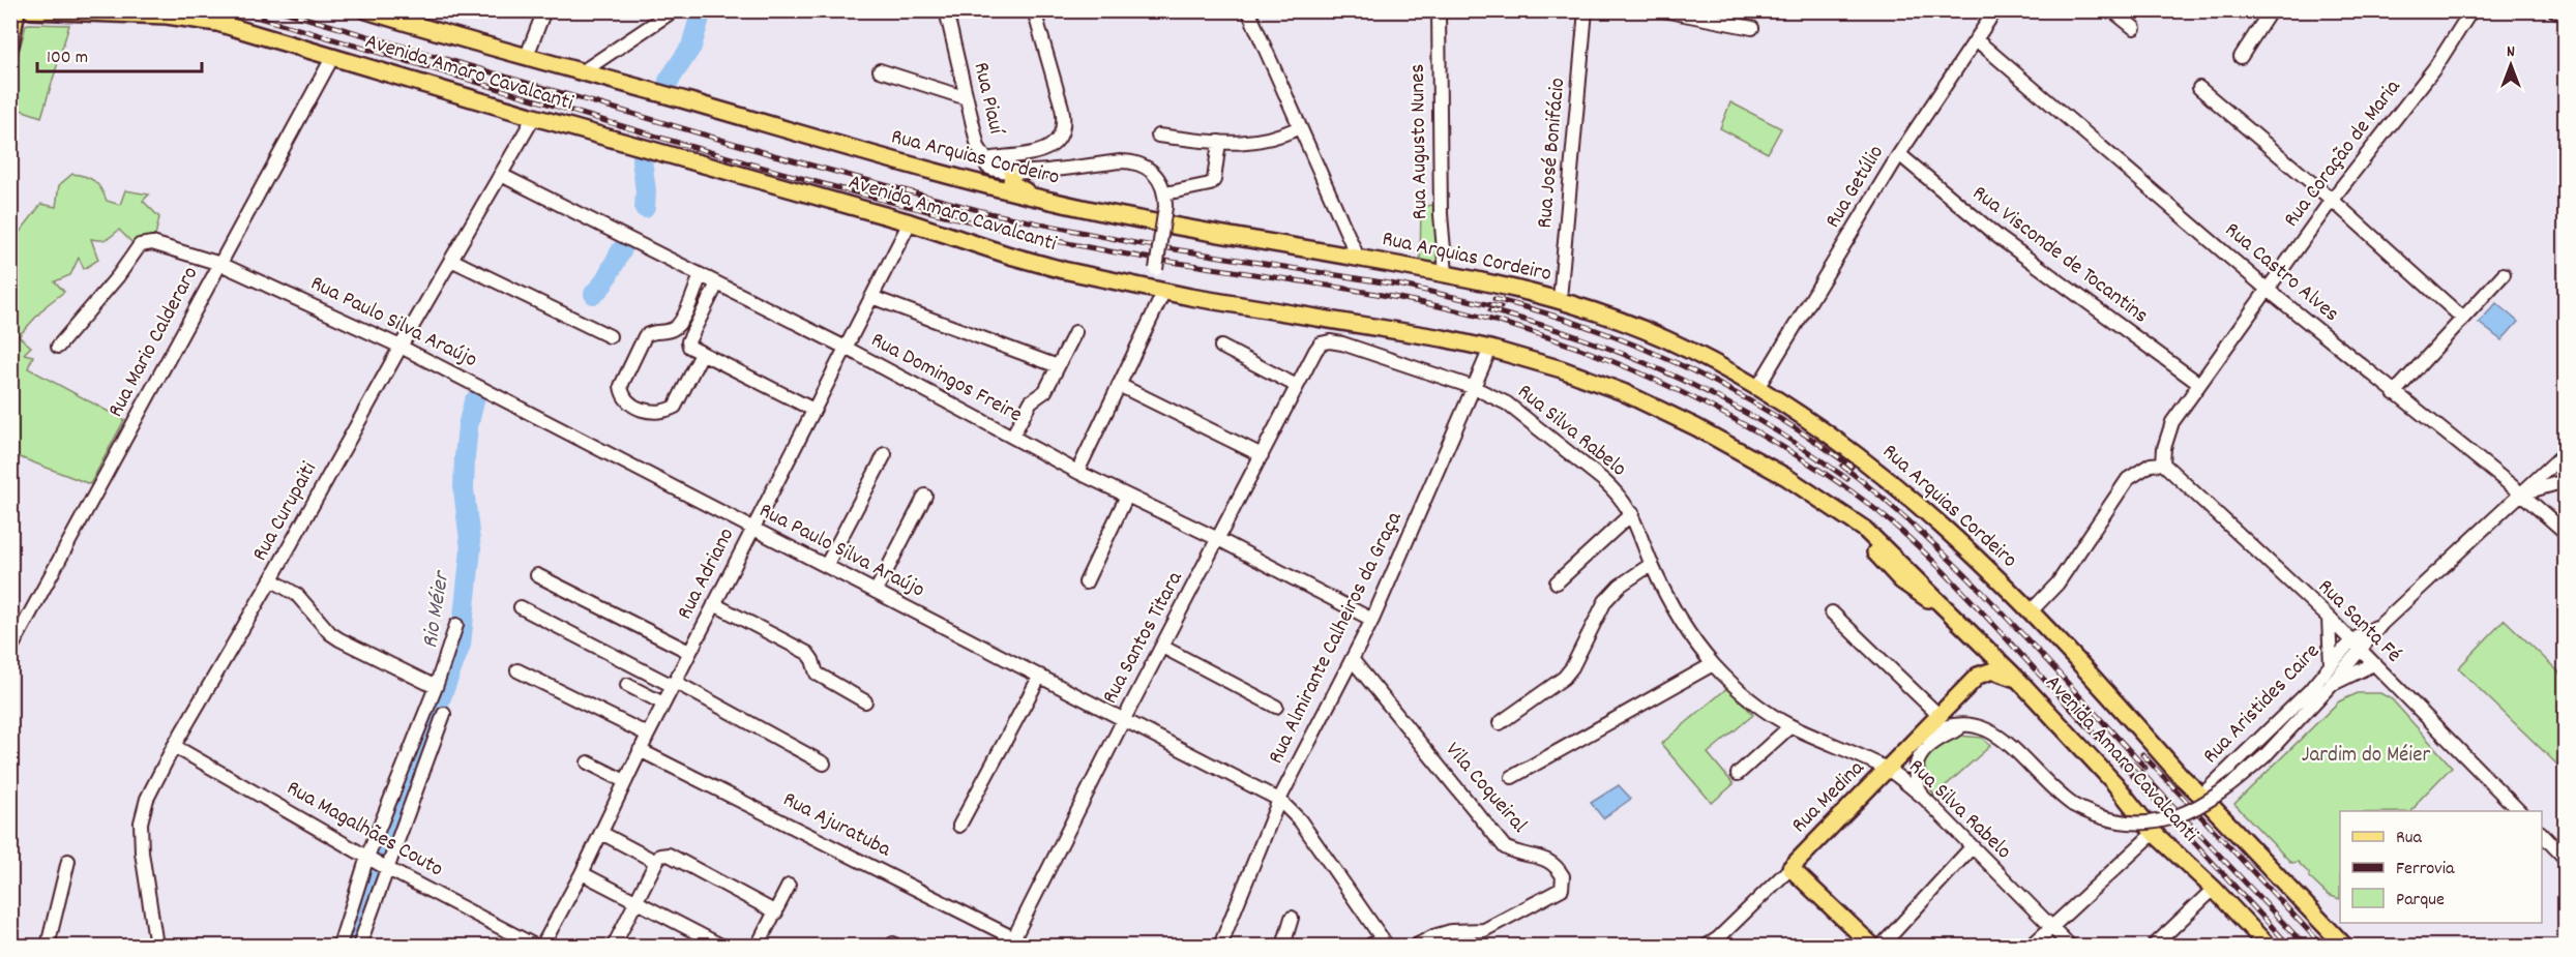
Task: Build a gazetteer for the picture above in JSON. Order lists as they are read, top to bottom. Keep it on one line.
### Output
{"streets":{"main road":["Avenida Amaro Cavalcanti","Rua Arquias Cordeiro","Rua Medina"],"street":["Rua Piauí","Rua Augusto Nunes","Rua José Bonifácio","Rua Coração de Maria","Rua Getúlio","Rua Visconde de Tocantins","Rua Castro Alves","Rua Paulo Silva Araújo","Rua Mario Calderaro","Rua Domingos Freire","Rua Silva Rabelo","Rua Curupaiti","Rua Adriano","Rua Santa Fé","Rua Santos Titara","Rua Almirante Calheiros da Graça","Rua Aristides Caire","Vila Coqueiral","Rua Ajuratuba","Rua Magalhães Couto"]},"crossings":[["Avenida Amaro Cavalcanti","Rua Mario Calderaro"],["Avenida Amaro Cavalcanti","Rua Curupaiti"],["Avenida Amaro Cavalcanti","Rua Adriano"],["Avenida Amaro Cavalcanti","Rua Almirante Calheiros da Graça"],["Rua Piauí","Rua Arquias Cordeiro"],["Rua Augusto Nunes","Rua Arquias Cordeiro"],["Rua José Bonifácio","Rua Arquias Cordeiro"],["Rua Coração de Maria","Rua Visconde de Tocantins"],["Rua Coração de Maria","Rua Castro Alves"],["Rua Coração de Maria","Rua Santa Fé"],["Rua Arquias Cordeiro","Rua Getúlio"],["Rua Arquias Cordeiro","Rua Aristides Caire"],["Rua Getúlio","Rua Visconde de Tocantins"],["Rua Getúlio","Rua Castro Alves"],["Rua Castro Alves","Rua Aristides Caire"],["Rua Paulo Silva Araújo","Rua Mario Calderaro"],["Rua Paulo Silva Araújo","Rua Curupaiti"],["Rua Paulo Silva Araújo","Rua Adriano"],["Rua Paulo Silva Araújo","Rua Santos Titara"],["Rua Paulo Silva Araújo","Rua Almirante Calheiros da Graça"],["Rua Domingos Freire","Rua Curupaiti"],["Rua Domingos Freire","Rua Adriano"],["Rua Domingos Freire","Rua Santos Titara"],["Rua Domingos Freire","Rua Almirante Calheiros da Graça"],["Rua Silva Rabelo","Rua Santos Titara"],["Rua Silva Rabelo","Rua Almirante Calheiros da Graça"],["Rua Silva Rabelo","Rua Medina"],["Rua Curupaiti","Rua Magalhães Couto"],["Rua Adriano","Rua Ajuratuba"],["Rua Santa Fé","Rua Aristides Caire"],["Rua Santos Titara","Rua Ajuratuba"],["Rua Almirante Calheiros da Graça","Vila Coqueiral"]],"water":["Rio Méier"],"parks":["Jardim do Méier"],"legend":["Rua","Ferrovia","Parque"],"scale_bar":"100 m","north":"top"}
